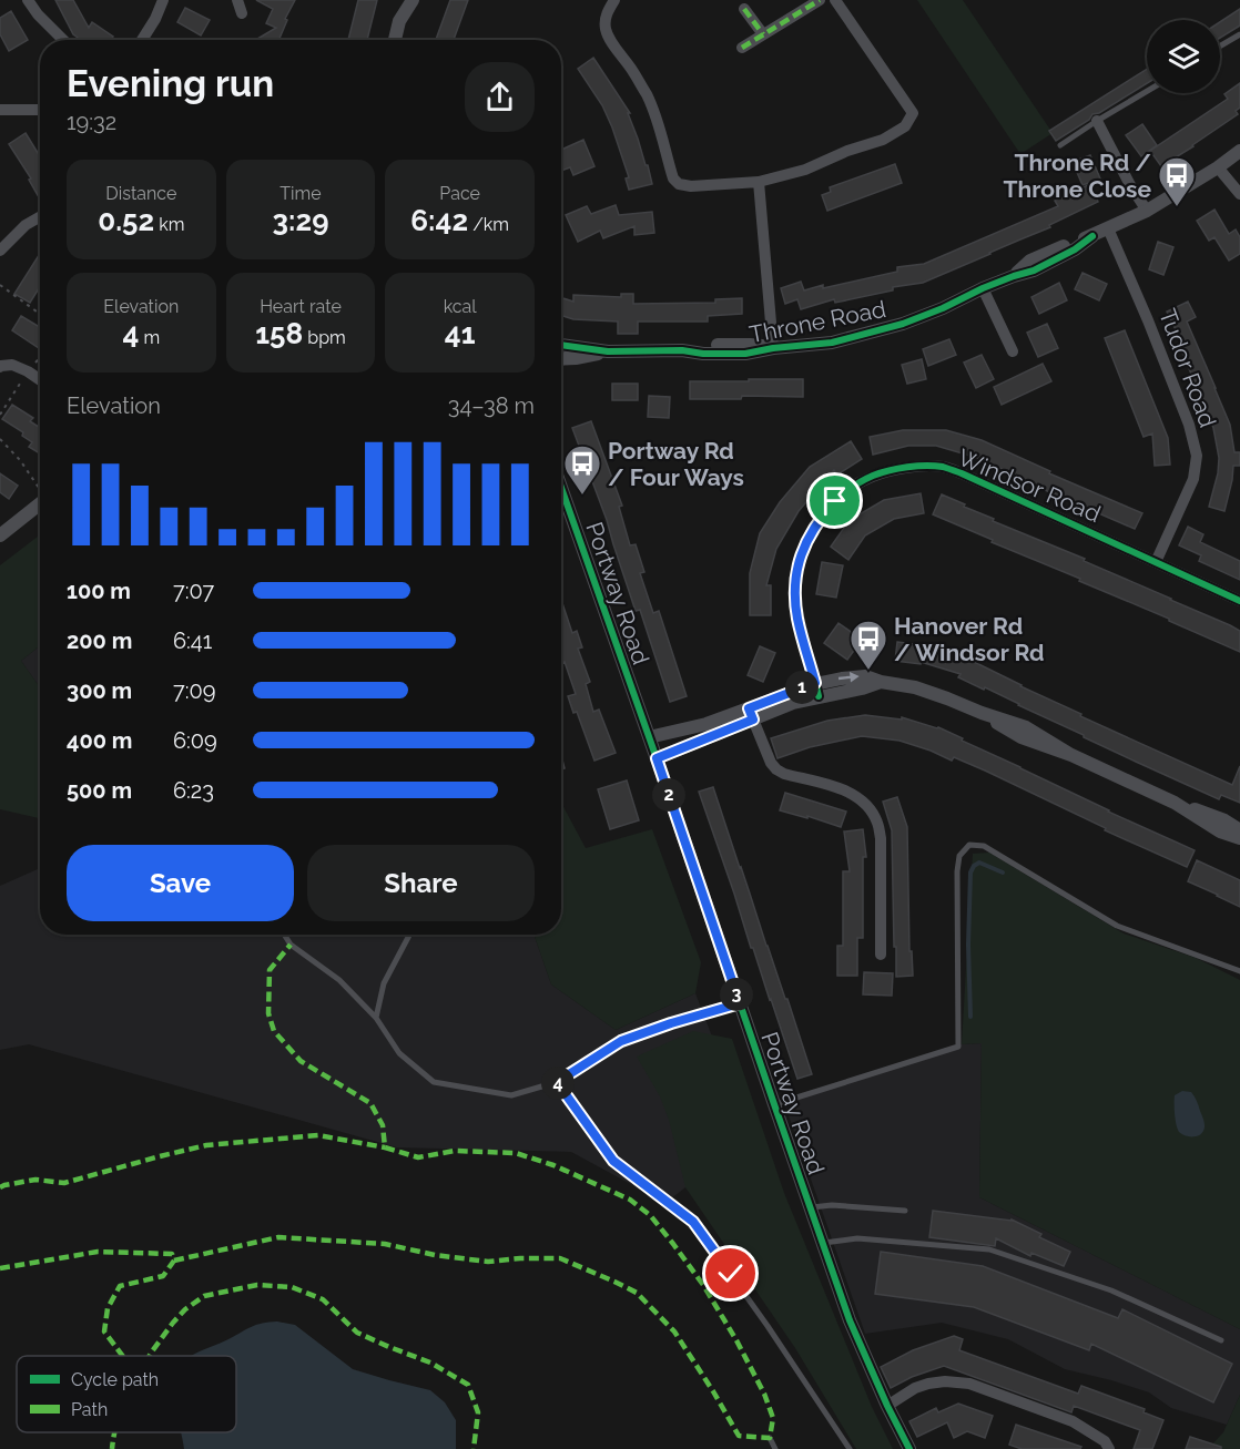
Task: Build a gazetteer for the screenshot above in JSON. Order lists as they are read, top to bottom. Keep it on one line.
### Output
{"streets":{"street":["Throne Road","Tudor Road","Windsor Road","Portway Road"]},"crossings":[["Throne Road","Tudor Road"],["Tudor Road","Windsor Road"]],"places":{"bus stop":["Throne Rd / Throne Close","Portway Rd / Four Ways","Hanover Rd / Windsor Rd"]},"legend":["Cycle path","Path"],"page":{"heading":["Evening run","19:32"],"stats":[["Distance","0.52 km"],["Time","3:29"],["Pace","6:42 /km"],["Elevation","4 m"],["Heart rate","158 bpm"],["kcal","41"]],"chart":["Elevation","34–38 m"],"list":[{"name":"100 m","note":"7:07"},{"name":"200 m","note":"6:41"},{"name":"300 m","note":"7:09"},{"name":"400 m","note":"6:09"},{"name":"500 m","note":"6:23"}],"pins":["1","2","3","4"],"buttons":["Save","Share"]}}
